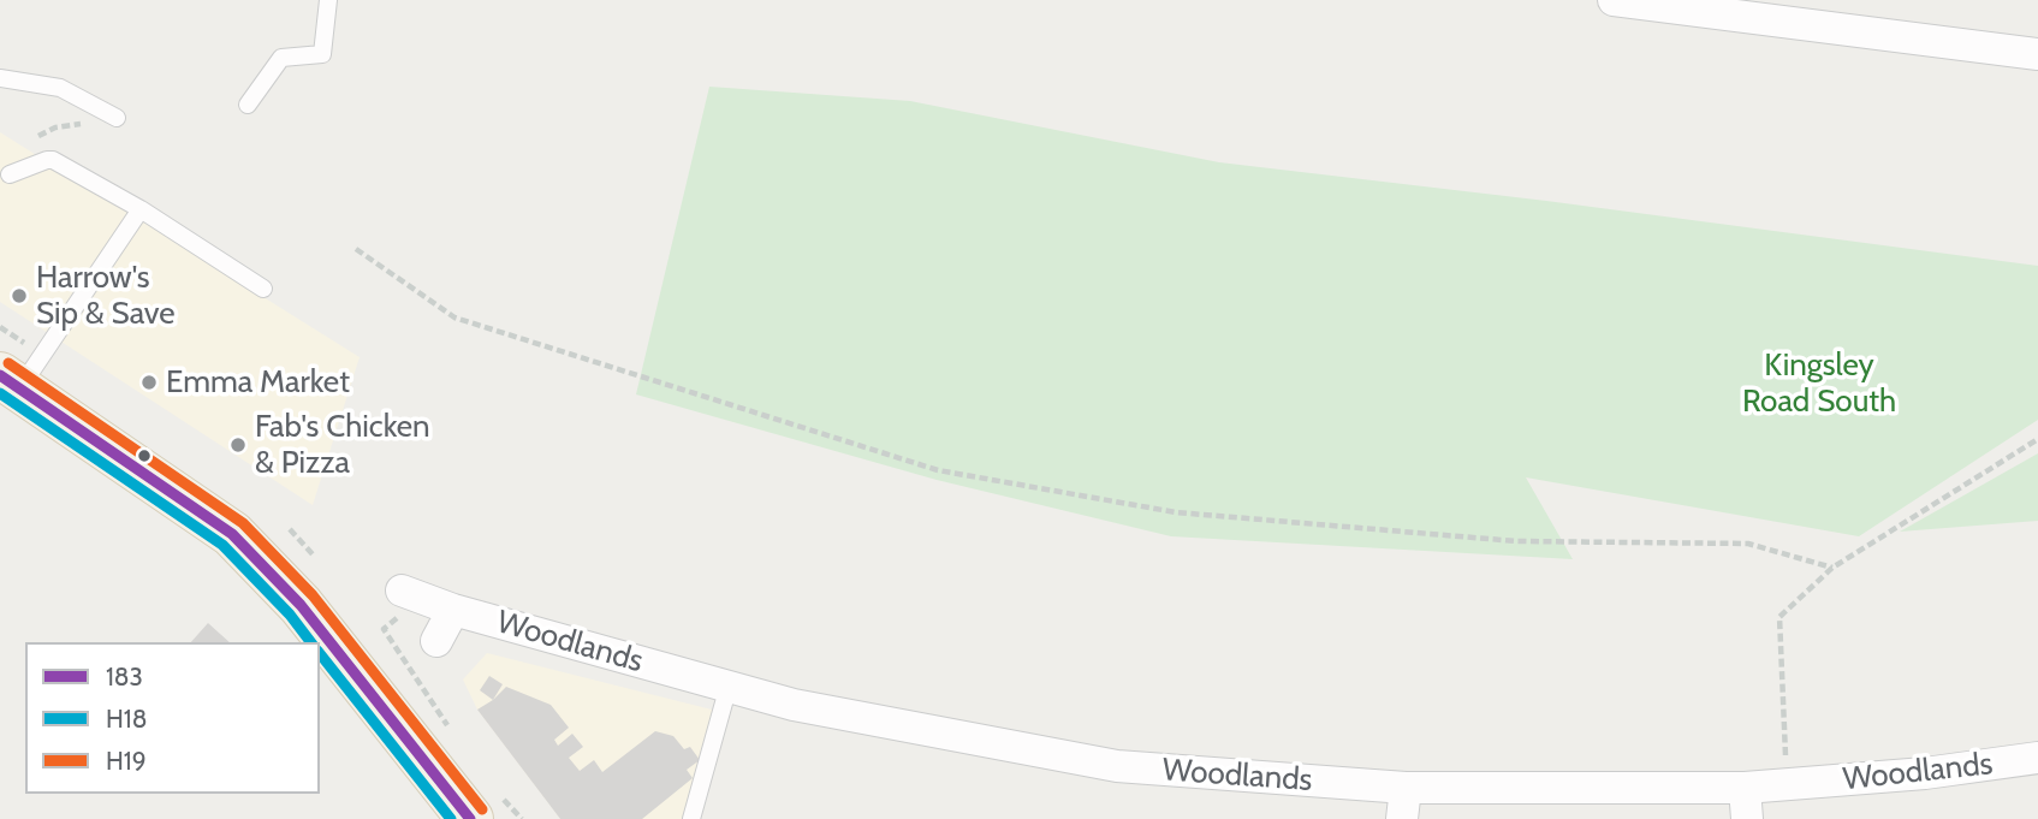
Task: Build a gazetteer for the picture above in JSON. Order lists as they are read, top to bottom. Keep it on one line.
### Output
{"streets":{"street":["Woodlands"]},"parks":["Kingsley Road South"],"places":["Harrow's Sip & Save","Emma Market","Fab's Chicken & Pizza"],"lines":["transit line H19","transit line 183","transit line H18"],"legend":["183","H18","H19"]}
